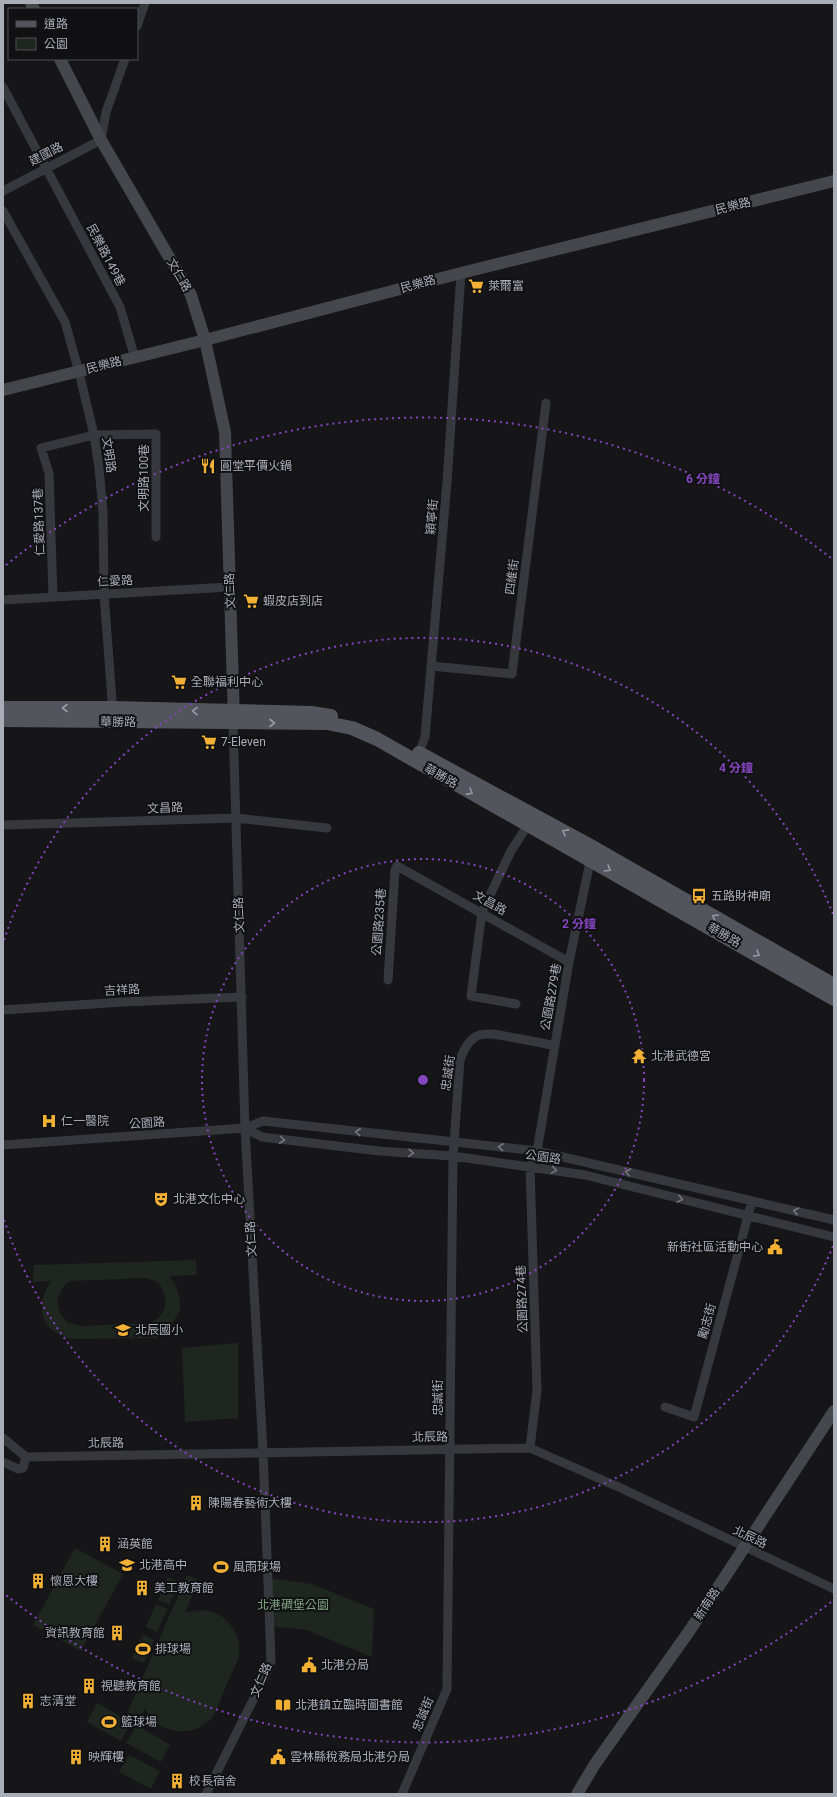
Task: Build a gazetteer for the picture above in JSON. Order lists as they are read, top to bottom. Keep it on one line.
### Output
{"streets":{"main road":["民樂路","文仁路","華勝路","新南路"],"street":["建國路","民樂路149巷","文明路","文明路100巷","穎寧街","仁愛路137巷","四維街","仁愛路","文昌路","公園路235巷","吉祥路","公園路279巷","忠誠街","公園路","公園路274巷","勵志街","北辰路"]},"crossings":[["建國路","民樂路149巷"],["建國路","文仁路"],["民樂路","民樂路149巷"],["民樂路","文仁路"],["民樂路","文明路"],["民樂路","穎寧街"],["文仁路","仁愛路"],["文仁路","華勝路"],["文仁路","文昌路"],["文仁路","吉祥路"],["文仁路","公園路"],["文仁路","北辰路"],["文明路","文明路100巷"],["文明路","仁愛路137巷"],["文明路","仁愛路"],["文明路","華勝路"],["文明路100巷","仁愛路137巷"],["穎寧街","四維街"],["穎寧街","華勝路"],["仁愛路137巷","仁愛路"],["華勝路","公園路279巷"],["文昌路","公園路235巷"],["文昌路","公園路279巷"],["公園路279巷","忠誠街"],["公園路279巷","公園路"],["公園路279巷","公園路274巷"],["忠誠街","公園路"],["忠誠街","北辰路"],["公園路","公園路274巷"],["公園路","勵志街"],["公園路274巷","北辰路"],["北辰路","新南路"]],"parks":["北港碉堡公園"],"places":{"supermarket":["萊爾富","蝦皮店到店","全聯福利中心","7-Eleven"],"restaurant":["圓堂平價火鍋"],"bus stop":["五路財神廟"],"temple":["北港武德宮"],"hospital":["仁一醫院"],"theatre":["北港文化中心"],"public building":["新街社區活動中心","北港分局","雲林縣稅務局北港分局"],"school or university":["北辰國小","北港高中"],"building":["陳陽春藝術大樓","涵英館","懷恩大樓","美工教育館","資訊教育館","視聽教育館","志清堂","映輝樓","校長宿舍"],"sports":["風雨球場","排球場","籃球場"],"library":["北港鎮立臨時圖書館"]},"legend":["道路","公園"],"rings":["6 分鐘","4 分鐘","2 分鐘"]}
